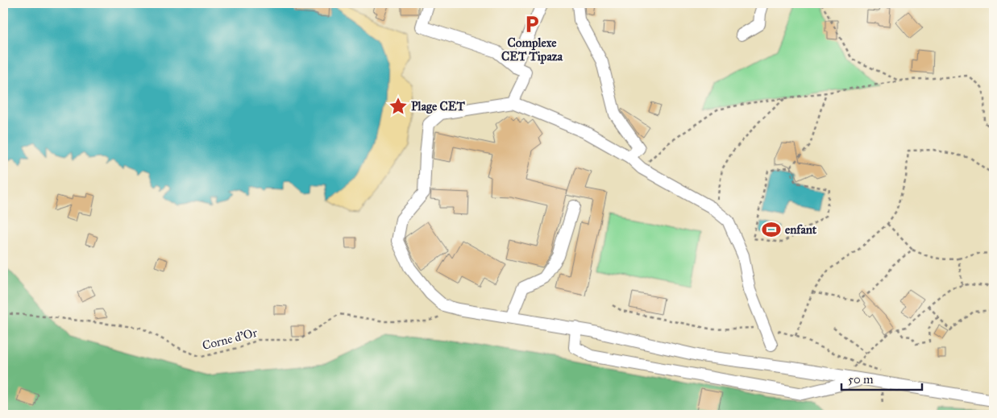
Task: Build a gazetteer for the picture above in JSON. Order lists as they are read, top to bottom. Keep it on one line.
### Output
{"streets":{"path":["Corne d'Or"]},"places":{"parking":["Complexe CET Tipaza"],"place":["Plage CET"],"sports":["enfant"]},"scale_bar":"50 m"}
